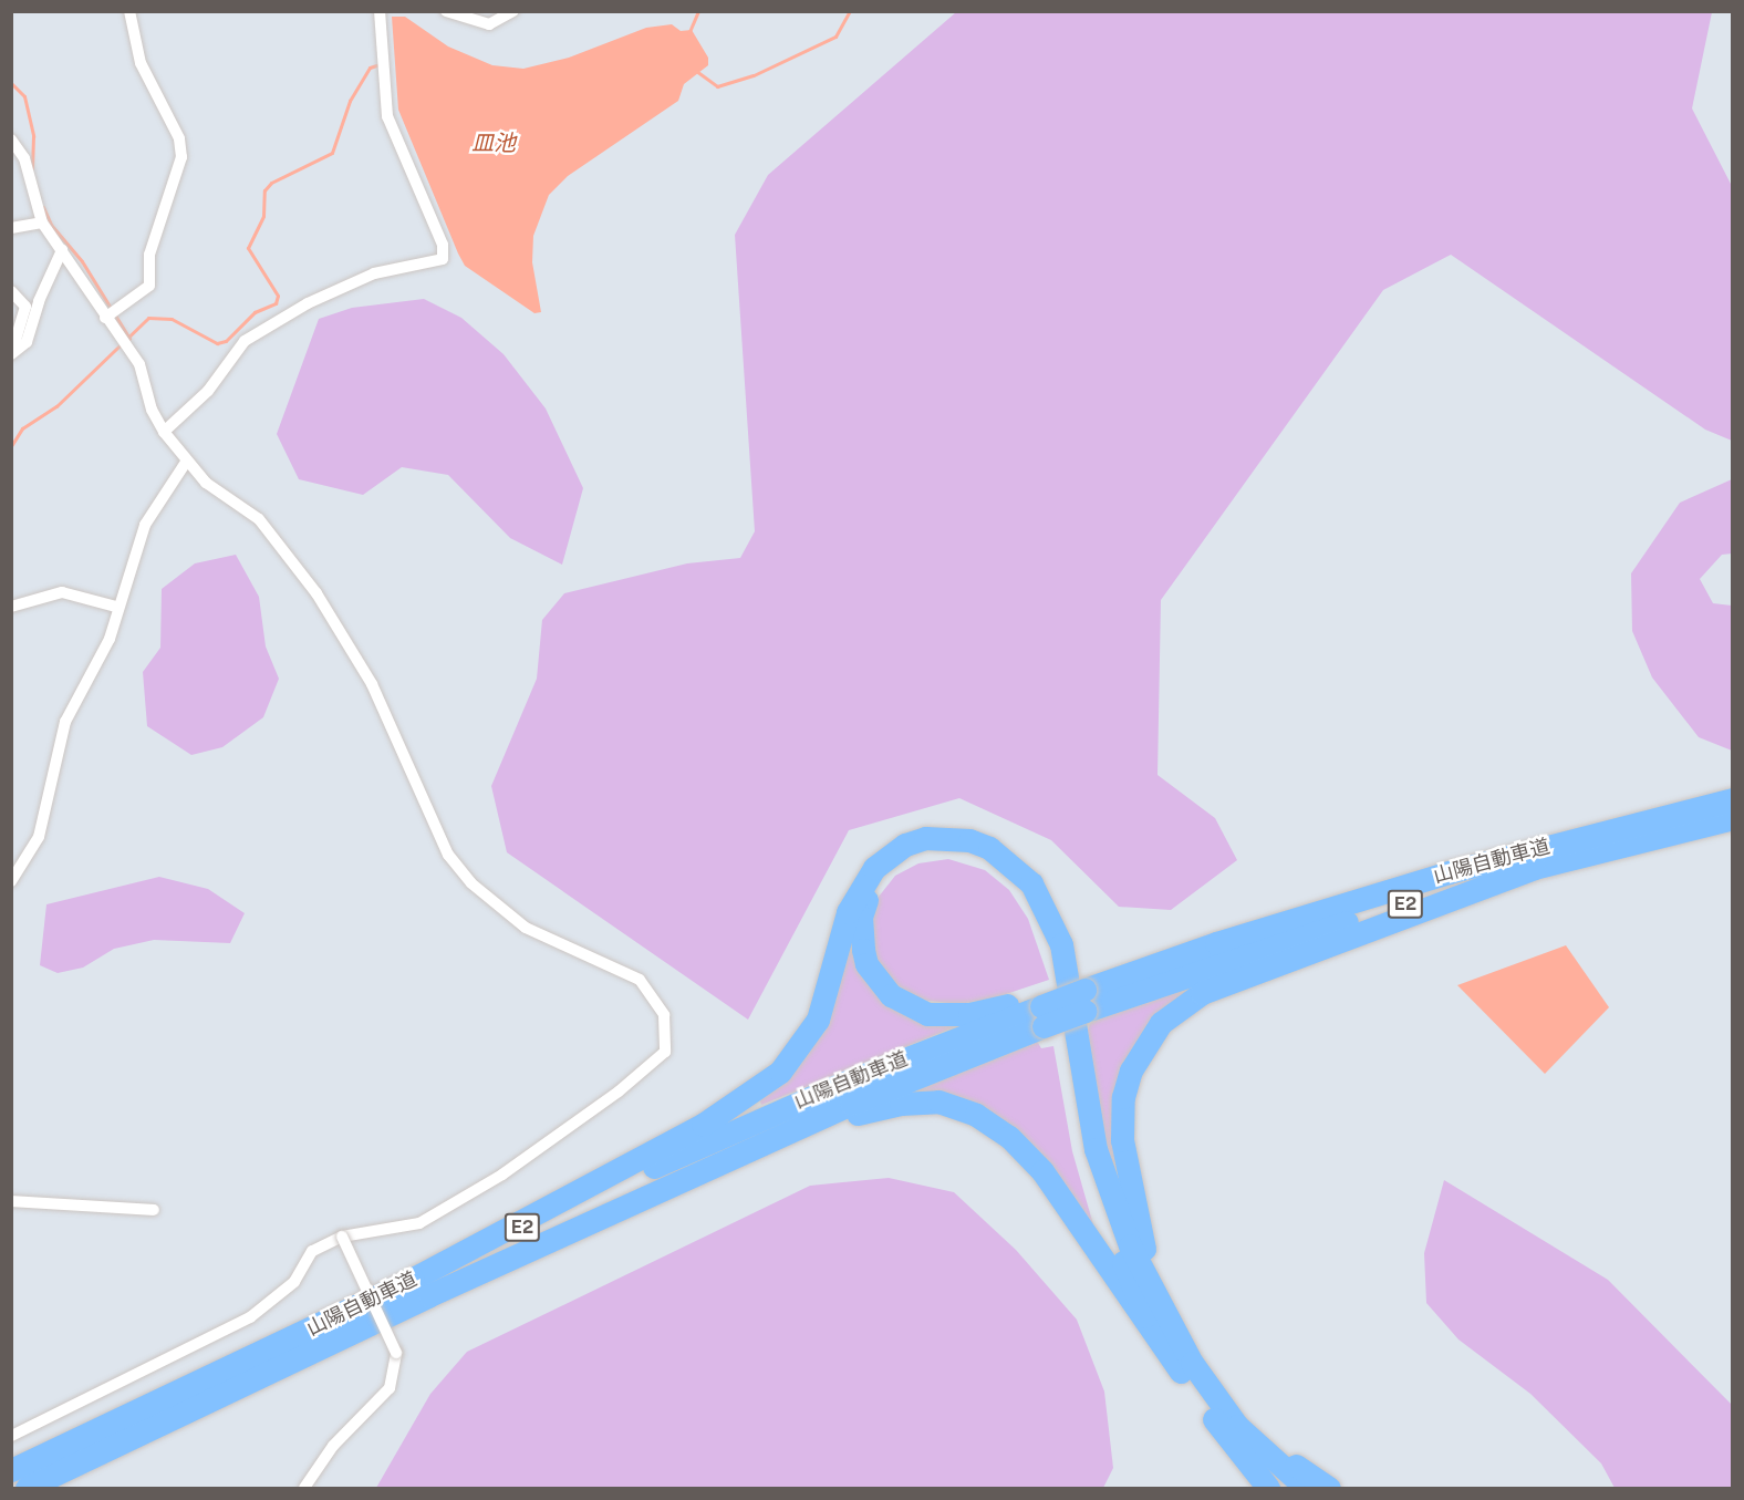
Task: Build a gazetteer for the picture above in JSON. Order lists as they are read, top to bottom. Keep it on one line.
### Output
{"streets":{"highway":["山陽自動車道","E2"]},"water":["皿池"]}
